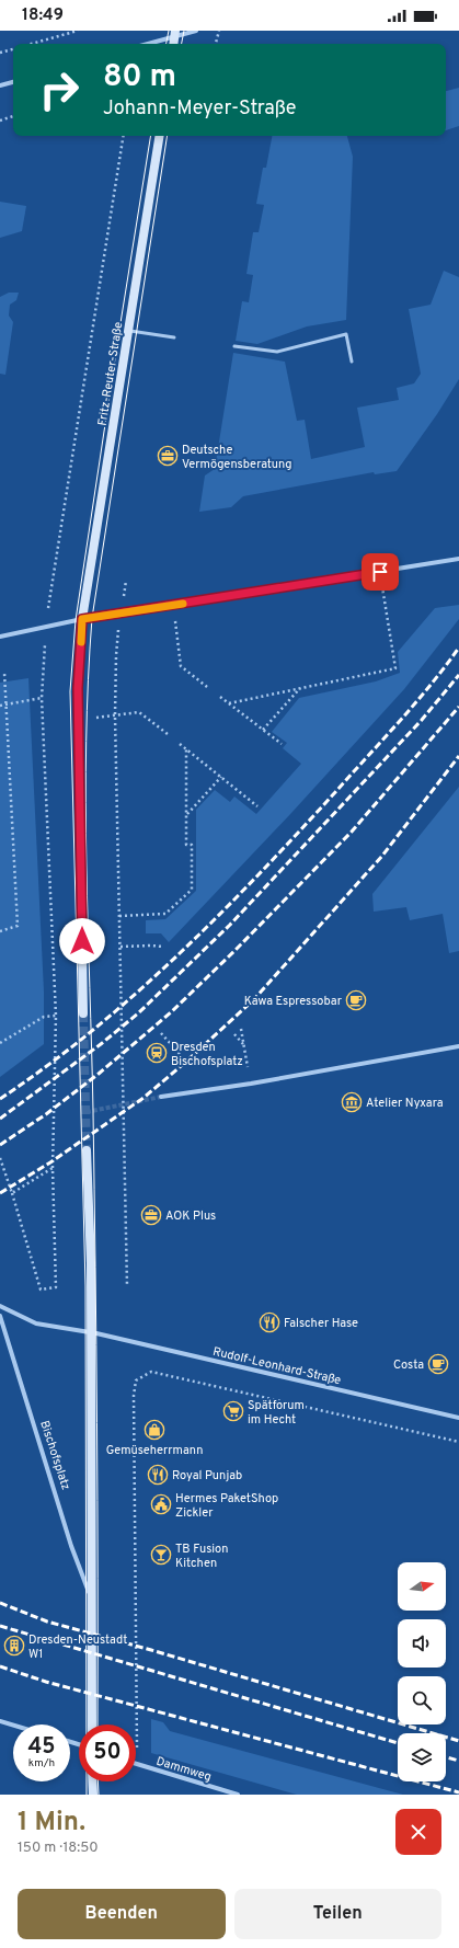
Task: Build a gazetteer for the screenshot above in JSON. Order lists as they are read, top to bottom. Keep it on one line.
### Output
{"streets":{"main road":["Fritz-Reuter-Straße","Bischofsplatz"],"street":["Rudolf-Leonhard-Straße","Dammweg"]},"crossings":[["Rudolf-Leonhard-Straße","Bischofsplatz"]],"places":{"office":["Deutsche Vermögensberatung","AOK Plus"],"cafe":["Kawa Espressobar","Costa"],"station":["Dresden Bischofsplatz"],"museum":["Atelier Nyxara"],"restaurant":["Falscher Hase","Royal Punjab"],"supermarket":["Spätforum im Hecht"],"shop":["Gemüseherrmann"],"public building":["Hermes PaketShop Zickler"],"bar":["TB Fusion Kitchen"],"building":["Dresden-Neustadt W1"]},"north":"right","page":{"status":"18:49","turn":["80 m","Johann-Meyer-Straße"],"speed":"45 km/h","limit":"50","heading":["1 Min.","150 m · 18:50"],"buttons":["Beenden","Teilen"]}}
